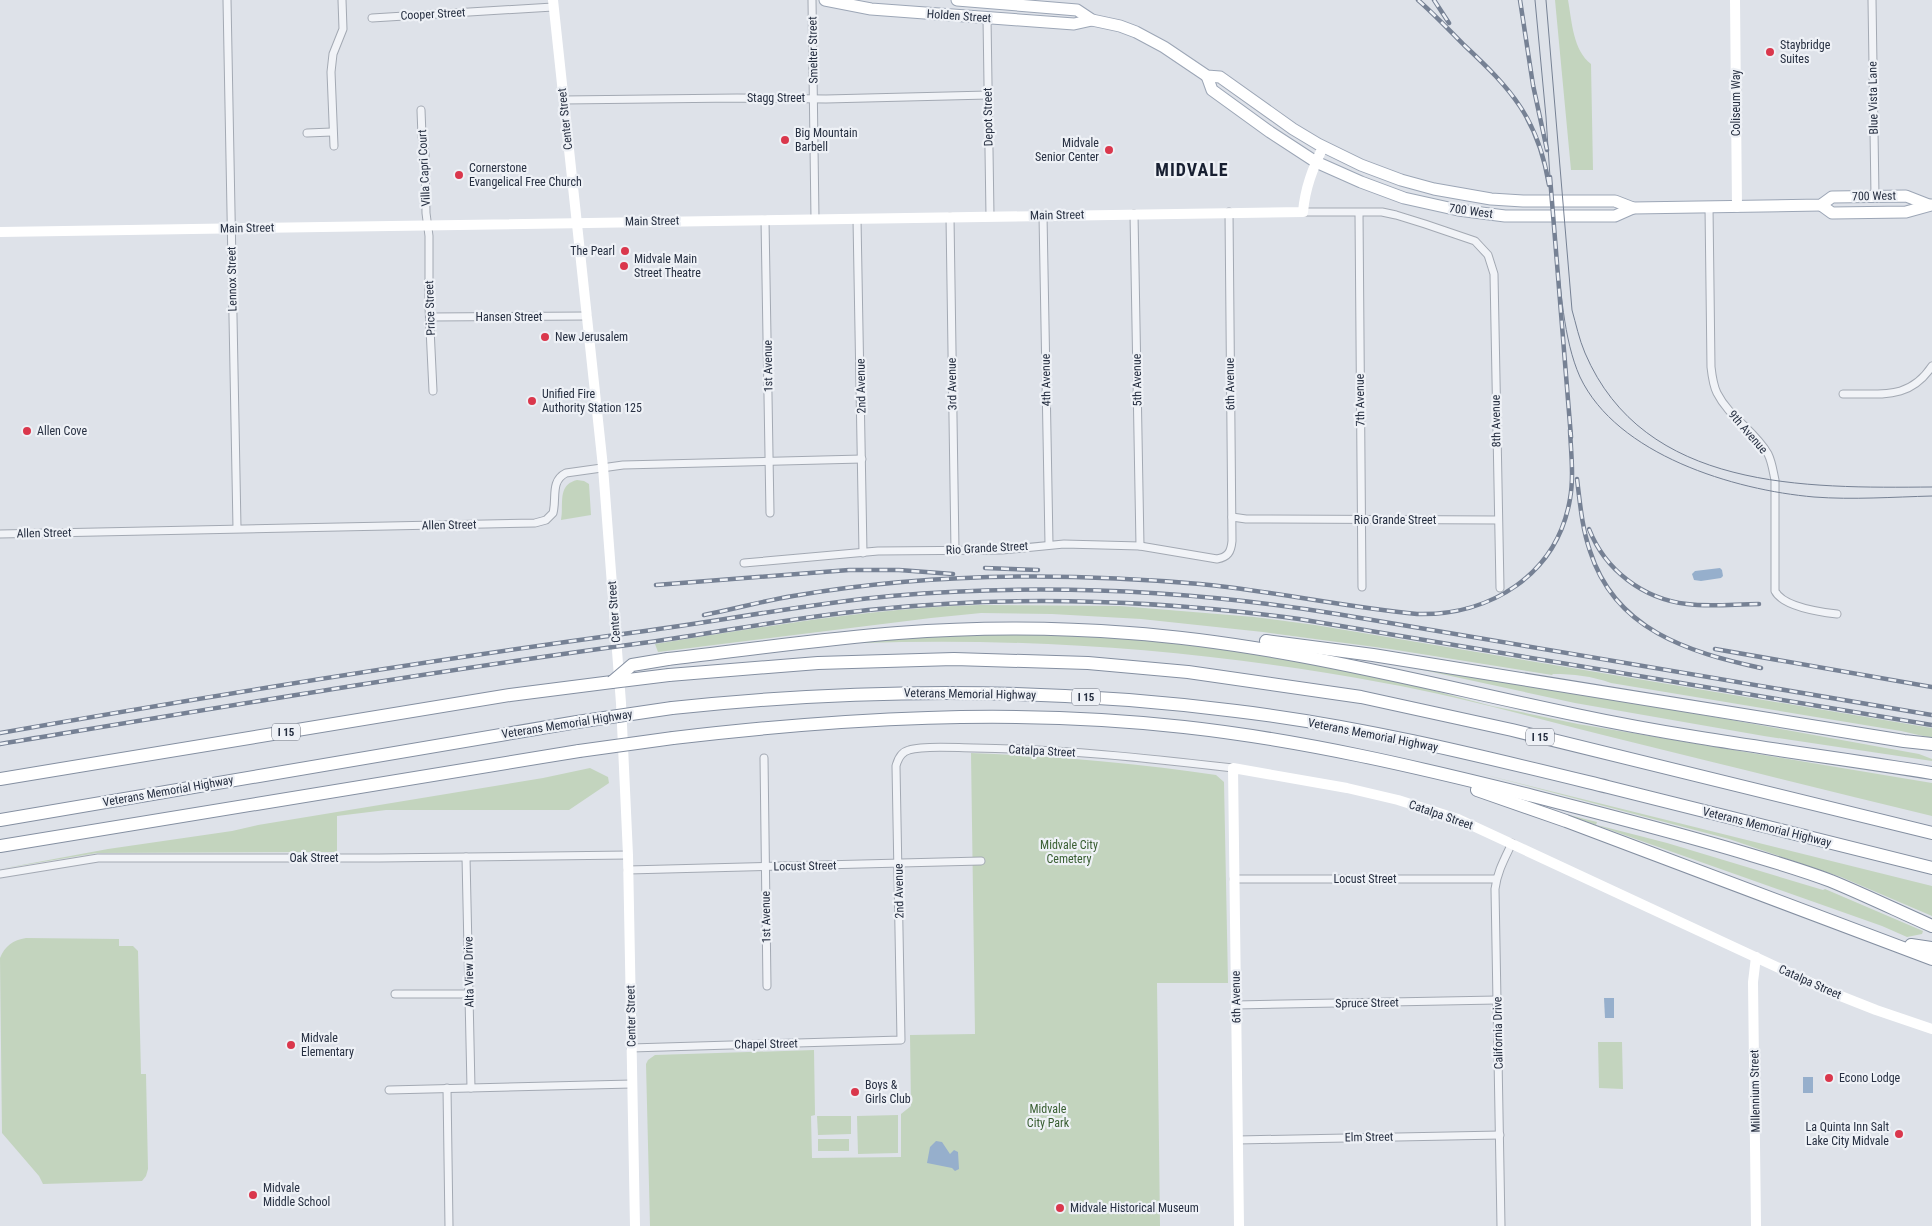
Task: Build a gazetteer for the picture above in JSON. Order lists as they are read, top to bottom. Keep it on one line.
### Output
{"streets":{"highway":["Veterans Memorial Highway","I 15"],"main road":["Holden Street","700 West"],"street":["Cooper Street","Smelter Street","Stagg Street","Blue Vista Lane","Coliseum Way","Depot Street","Center Street","Villa Capri Court","Main Street","Lennox Street","Price Street","Hansen Street","1st Avenue","4th Avenue","5th Avenue","3rd Avenue","6th Avenue","2nd Avenue","7th Avenue","8th Avenue","9th Avenue","Rio Grande Street","Allen Street","Catalpa Street","Oak Street","Locust Street","Alta View Drive","Spruce Street","California Drive","Chapel Street","Millennium Street","Elm Street"]},"crossings":[["Cooper Street","Center Street"],["Holden Street","Depot Street"],["Holden Street","700 West"],["Smelter Street","Stagg Street"],["Smelter Street","Main Street"],["Stagg Street","Depot Street"],["Stagg Street","Center Street"],["Blue Vista Lane","700 West"],["Coliseum Way","700 West"],["Depot Street","Main Street"],["Center Street","Main Street"],["Center Street","Hansen Street"],["Center Street","Allen Street"],["Center Street","Oak Street"],["Center Street","Locust Street"],["Center Street","Chapel Street"],["Villa Capri Court","Main Street"],["Villa Capri Court","Price Street"],["700 West","9th Avenue"],["Main Street","Lennox Street"],["Main Street","Price Street"],["Main Street","1st Avenue"],["Main Street","4th Avenue"],["Main Street","5th Avenue"],["Main Street","3rd Avenue"],["Main Street","6th Avenue"],["Main Street","2nd Avenue"],["Main Street","7th Avenue"],["Main Street","8th Avenue"],["Lennox Street","Allen Street"],["Price Street","Hansen Street"],["1st Avenue","Allen Street"],["1st Avenue","Locust Street"],["4th Avenue","Rio Grande Street"],["5th Avenue","Rio Grande Street"],["3rd Avenue","Rio Grande Street"],["6th Avenue","Rio Grande Street"],["6th Avenue","Catalpa Street"],["6th Avenue","Locust Street"],["6th Avenue","Spruce Street"],["6th Avenue","Elm Street"],["2nd Avenue","Rio Grande Street"],["2nd Avenue","Allen Street"],["2nd Avenue","Catalpa Street"],["2nd Avenue","Locust Street"],["2nd Avenue","Chapel Street"],["7th Avenue","Rio Grande Street"],["8th Avenue","Rio Grande Street"],["Catalpa Street","California Drive"],["Catalpa Street","Millennium Street"],["Oak Street","Alta View Drive"],["Locust Street","California Drive"],["Spruce Street","California Drive"],["California Drive","Elm Street"]],"districts":["MIDVALE"],"parks":["Midvale City Cemetery","Midvale City Park"],"places":["Staybridge Suites","Big Mountain Barbell","Midvale Senior Center","Cornerstone Evangelical Free Church","The Pearl","Midvale Main Street Theatre","New Jerusalem","Unified Fire Authority Station 125","Allen Cove","Midvale Elementary","Econo Lodge","Boys & Girls Club","La Quinta Inn Salt Lake City Midvale","Midvale Middle School","Midvale Historical Museum"]}
